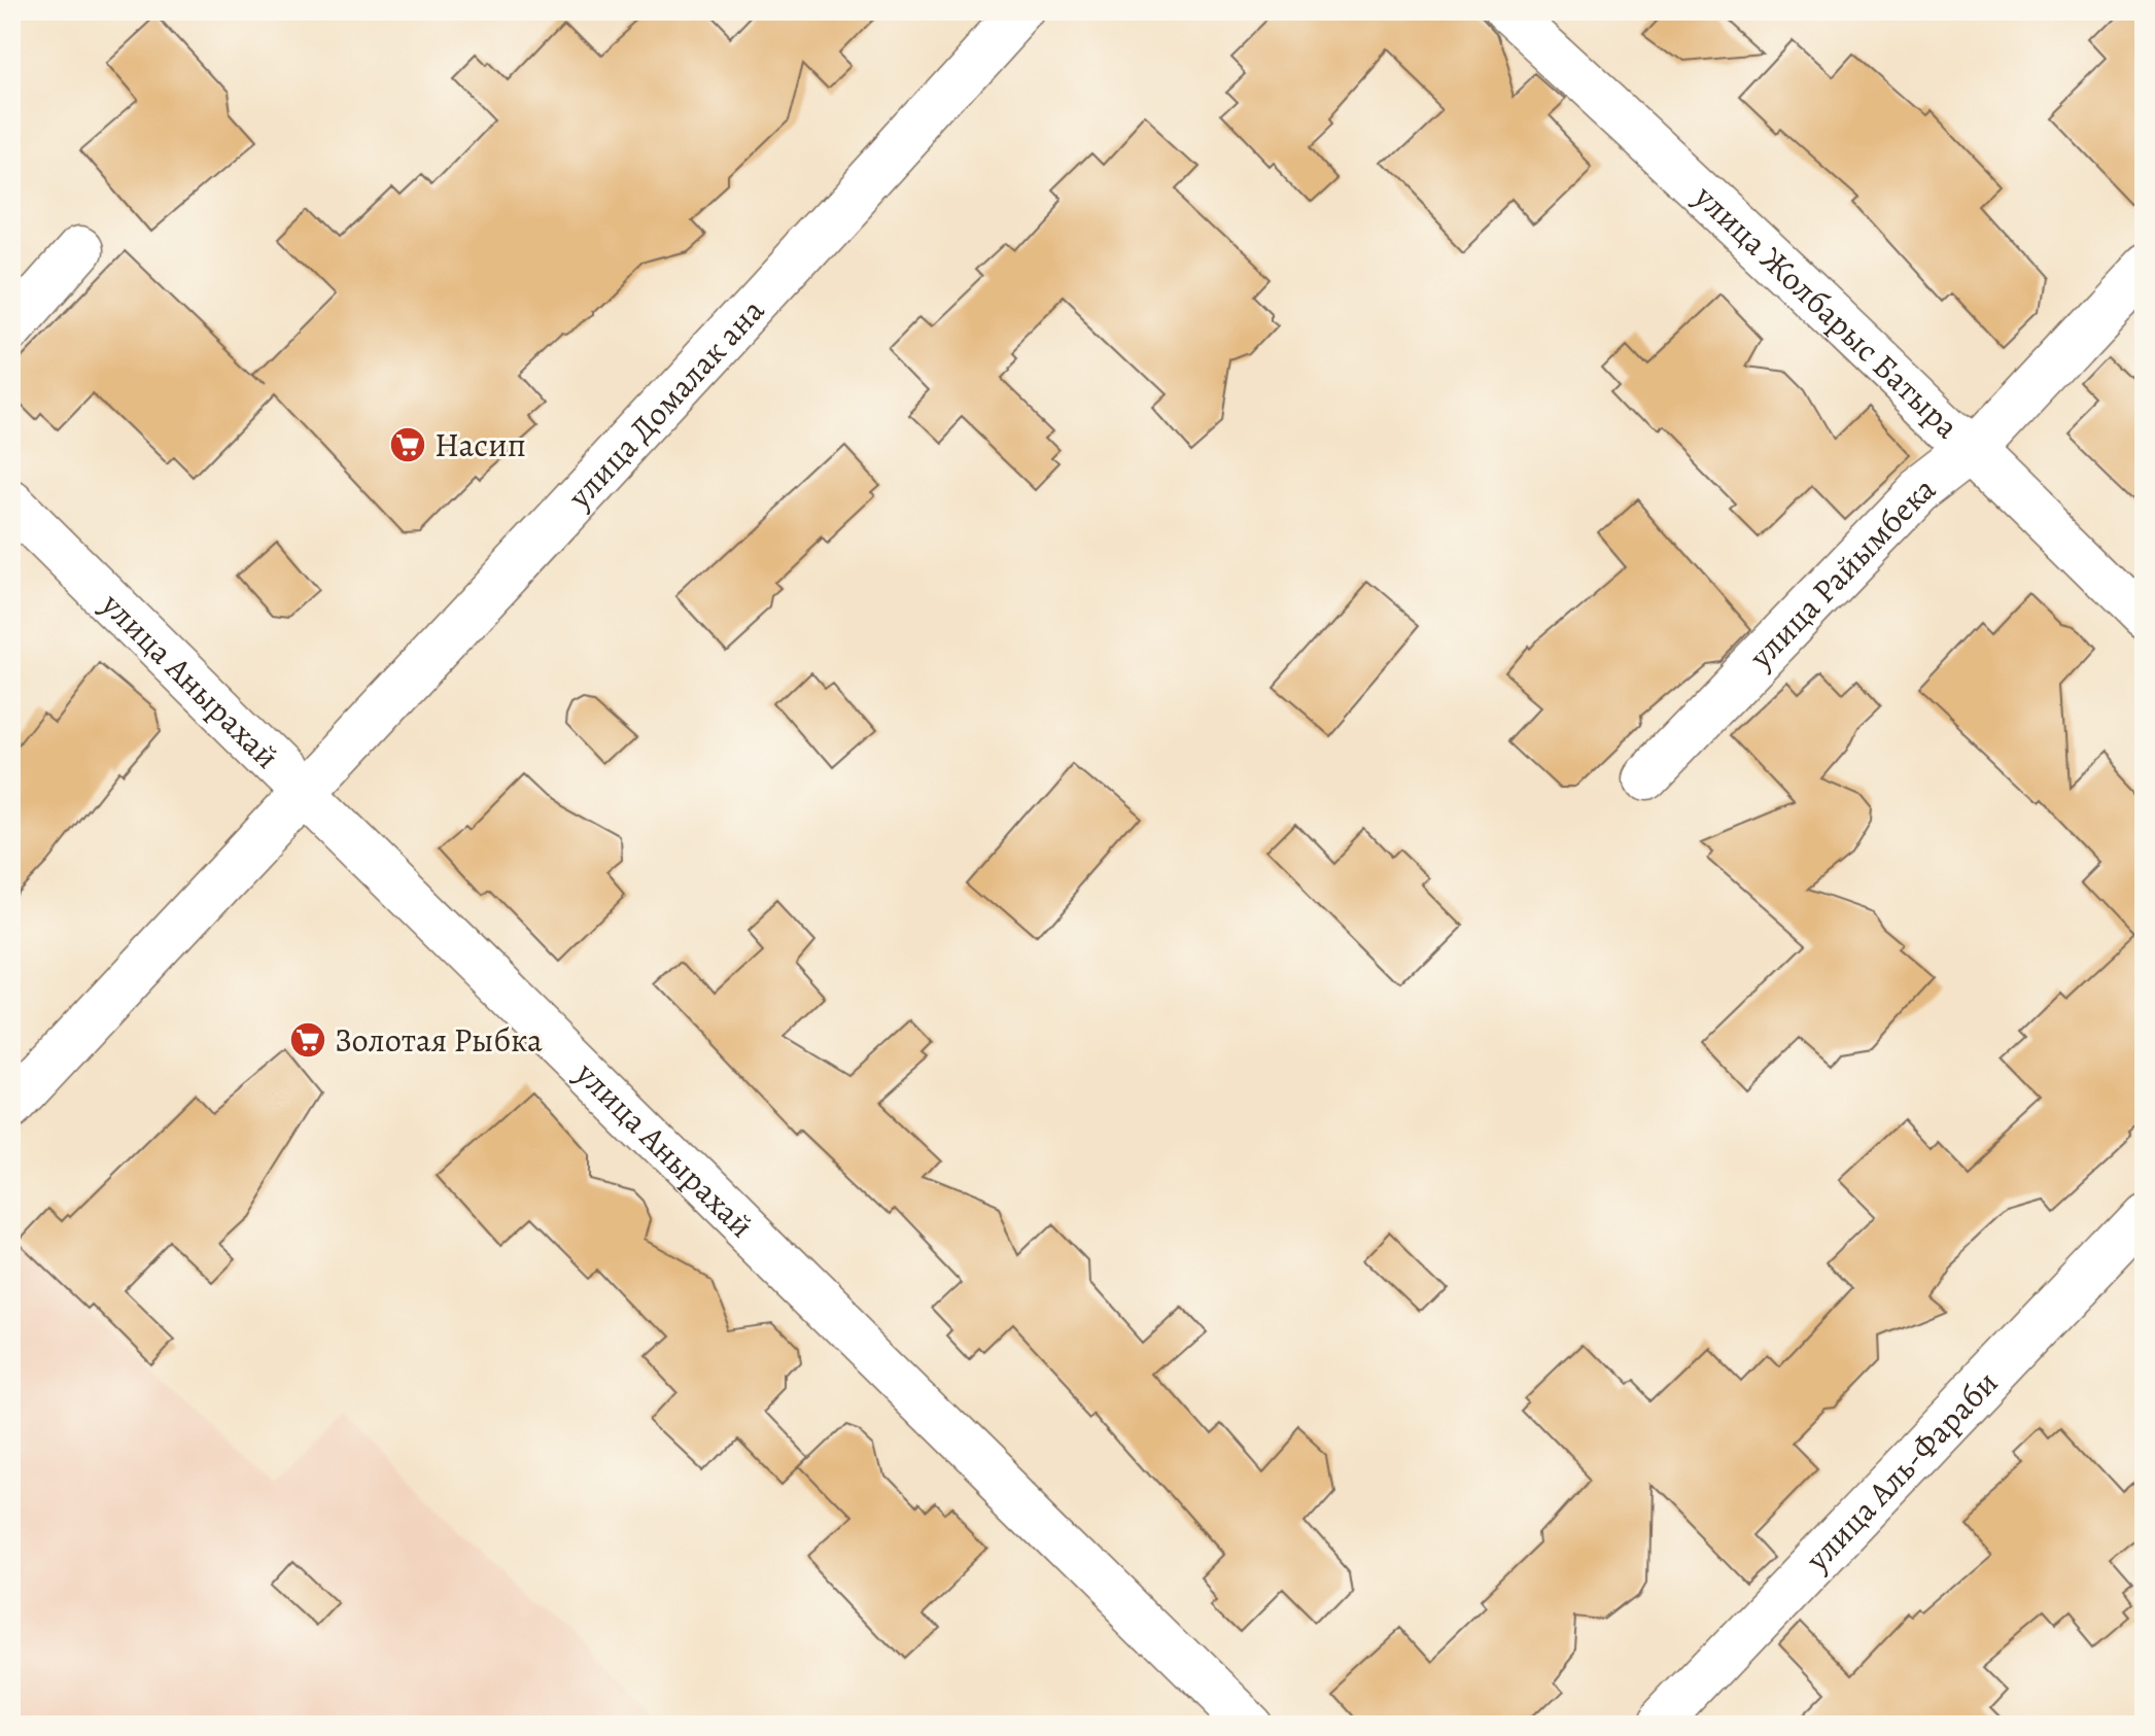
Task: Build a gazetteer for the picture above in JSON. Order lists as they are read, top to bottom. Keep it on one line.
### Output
{"streets":{"street":["улица Жолбарыс Батыра","улица Домалак ана","улица Райымбека","улица Анырахай","улица Аль-Фараби"]},"crossings":[["улица Жолбарыс Батыра","улица Райымбека"],["улица Домалак ана","улица Анырахай"]],"places":{"supermarket":["Насип","Золотая Рыбка"]}}
